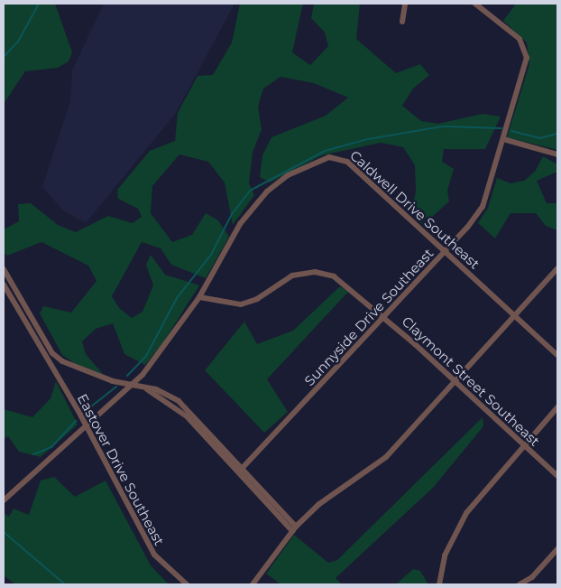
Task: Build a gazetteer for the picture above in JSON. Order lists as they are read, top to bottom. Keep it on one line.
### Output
{"streets":{"street":["Caldwell Drive Southeast","Sunnyside Drive Southeast","Claymont Street Southeast","Eastover Drive Southeast"]},"crossings":[["Caldwell Drive Southeast","Sunnyside Drive Southeast"],["Caldwell Drive Southeast","Claymont Street Southeast"],["Caldwell Drive Southeast","Eastover Drive Southeast"],["Sunnyside Drive Southeast","Claymont Street Southeast"]]}
